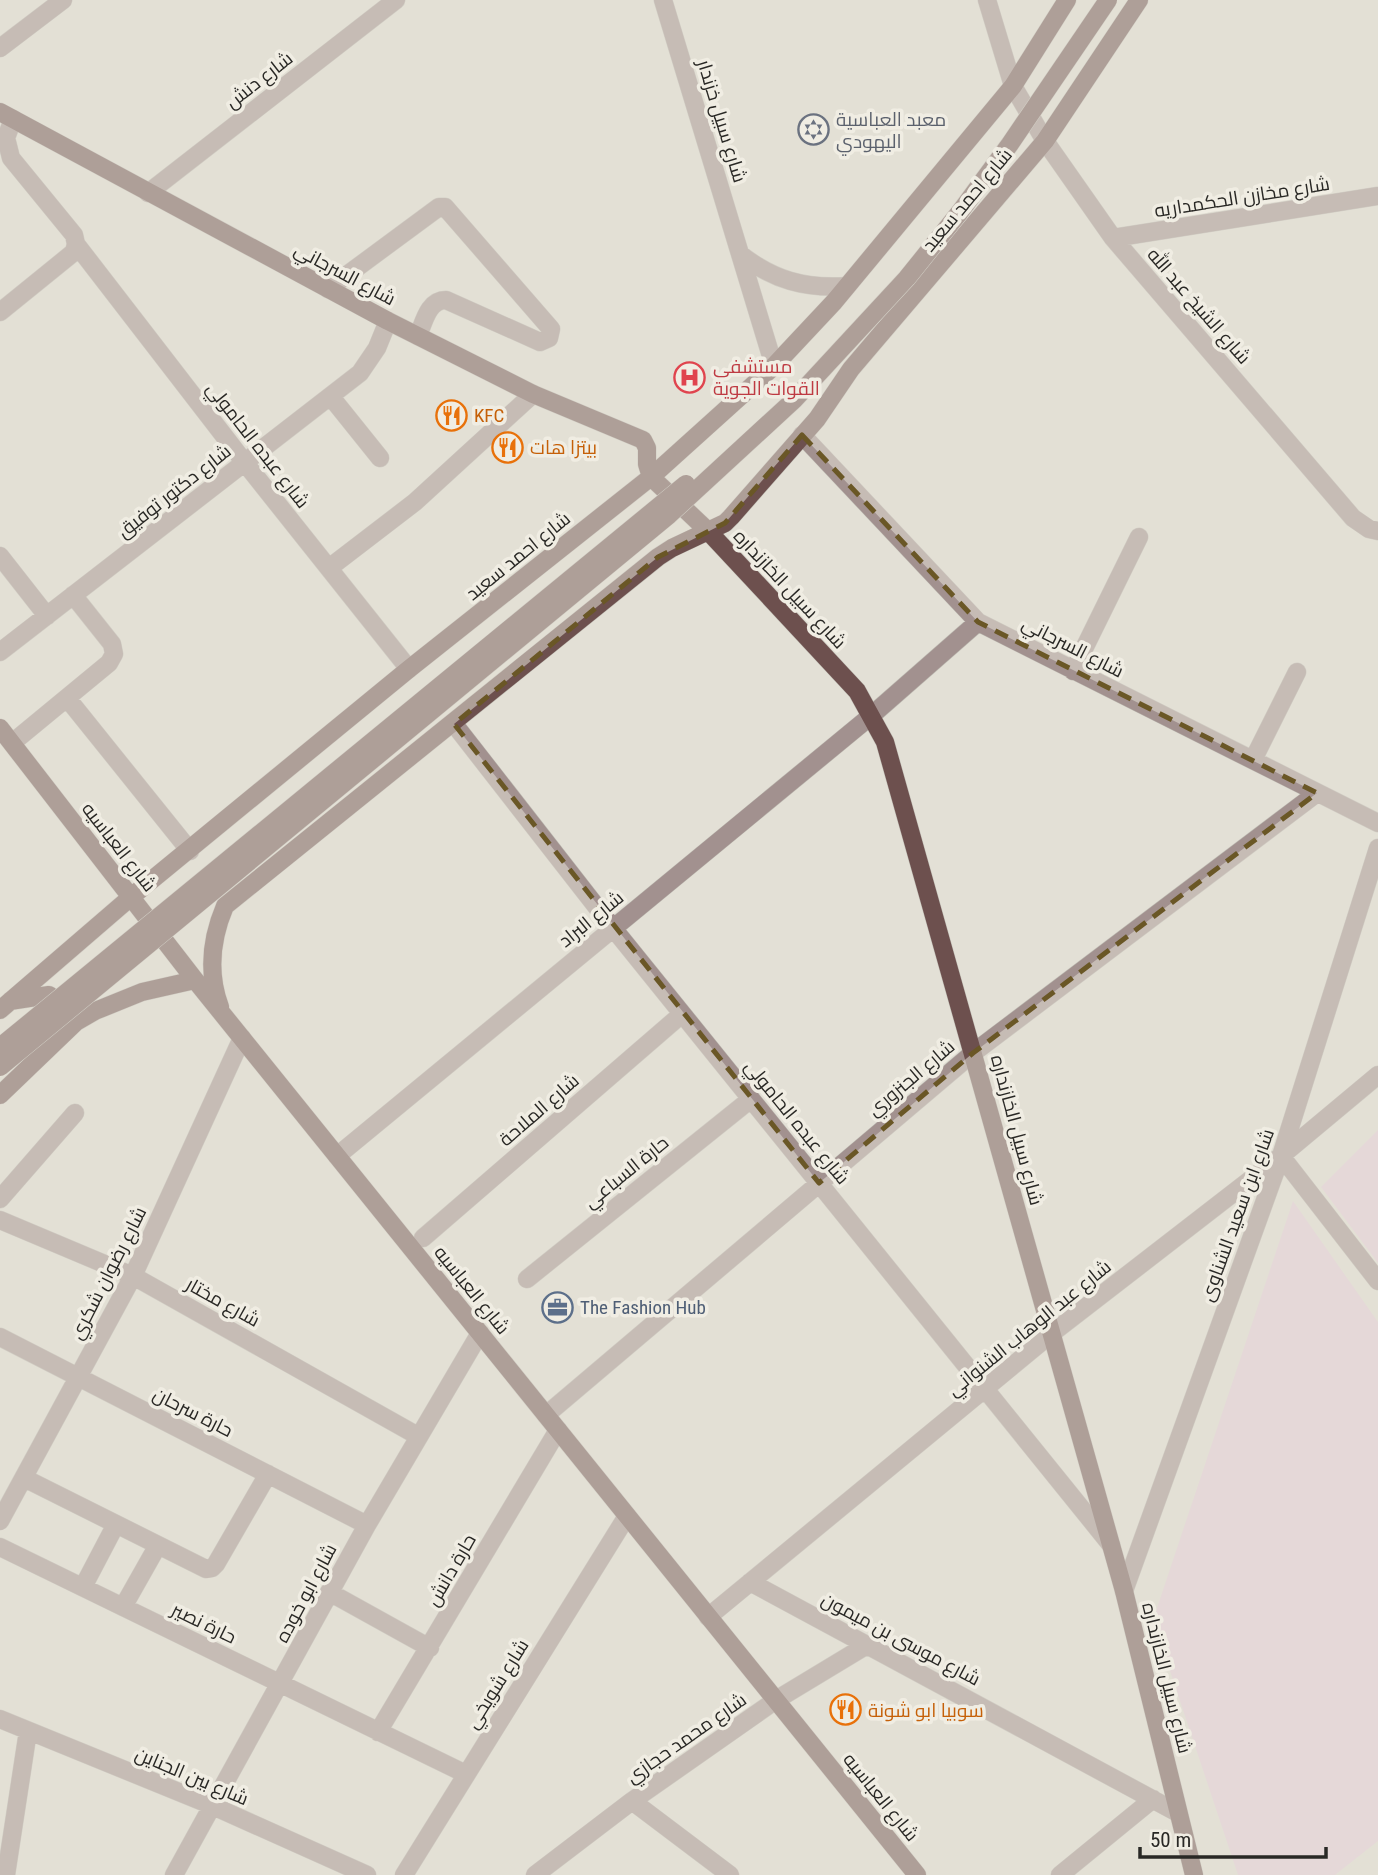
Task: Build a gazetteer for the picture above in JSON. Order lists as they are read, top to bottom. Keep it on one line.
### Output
{"streets":{"main road":["شارع احمد سعيد","شارع السرجاني","شارع سبيل الخازنداره","شارع العباسيه"],"street":["شارع دنش","شارع سبيل خزندار","شارع مخازن الحكمداريه","شارع الشيخ عبد الله","شارع عبده الحامولي","شارع دكتور توفيق","شارع البراد","شارع الجنزوري","شارع الملاحة","حارة السباعي","شارع ابن سعيد الشناوى","شارع رضوان شكري","شارع مختار","شارع عبد الوهاب الشنواني","حارة سرحان","حارة دانش","شارع ابو خوده","حارة نصير","شارع موسى بن ميمون","شارع شويخي","شارع محمد حجازي","شارع بين الجناين"]},"crossings":[["شارع دنش","شارع السرجاني"],["شارع سبيل خزندار","شارع احمد سعيد"],["شارع مخازن الحكمداريه","شارع الشيخ عبد الله"],["شارع احمد سعيد","شارع السرجاني"],["شارع احمد سعيد","شارع الشيخ عبد الله"],["شارع احمد سعيد","شارع عبده الحامولي"],["شارع احمد سعيد","شارع سبيل الخازنداره"],["شارع احمد سعيد","شارع العباسيه"],["شارع السرجاني","شارع دكتور توفيق"],["شارع السرجاني","شارع سبيل الخازنداره"],["شارع السرجاني","شارع البراد"],["شارع السرجاني","شارع الجنزوري"],["شارع عبده الحامولي","شارع دكتور توفيق"],["شارع عبده الحامولي","شارع سبيل الخازنداره"],["شارع عبده الحامولي","شارع البراد"],["شارع عبده الحامولي","شارع الجنزوري"],["شارع عبده الحامولي","شارع الملاحة"],["شارع عبده الحامولي","حارة السباعي"],["شارع عبده الحامولي","شارع عبد الوهاب الشنواني"],["شارع سبيل الخازنداره","شارع البراد"],["شارع سبيل الخازنداره","شارع الجنزوري"],["شارع سبيل الخازنداره","شارع ابن سعيد الشناوى"],["شارع سبيل الخازنداره","شارع عبد الوهاب الشنواني"],["شارع سبيل الخازنداره","شارع موسى بن ميمون"],["شارع العباسيه","شارع البراد"],["شارع العباسيه","شارع الجنزوري"],["شارع العباسيه","شارع رضوان شكري"],["شارع العباسيه","شارع عبد الوهاب الشنواني"],["شارع العباسيه","حارة دانش"],["شارع العباسيه","شارع ابو خوده"],["شارع العباسيه","شارع شويخي"],["شارع العباسيه","شارع محمد حجازي"],["شارع ابن سعيد الشناوى","شارع عبد الوهاب الشنواني"],["شارع رضوان شكري","شارع مختار"],["شارع رضوان شكري","حارة سرحان"],["شارع مختار","شارع ابو خوده"],["شارع عبد الوهاب الشنواني","شارع موسى بن ميمون"],["حارة سرحان","شارع ابو خوده"],["حارة دانش","حارة نصير"],["شارع ابو خوده","حارة نصير"],["شارع ابو خوده","شارع بين الجناين"],["حارة نصير","شارع شويخي"],["شارع موسى بن ميمون","شارع محمد حجازي"]],"places":{"synagogue":["معبد العباسية اليهودي"],"hospital":["مستشفى القوات الجوية"],"restaurant":["KFC","بيتزا هات","سوبيا ابو شونة"],"office":["The Fashion Hub"]},"scale_bar":"50 m"}
